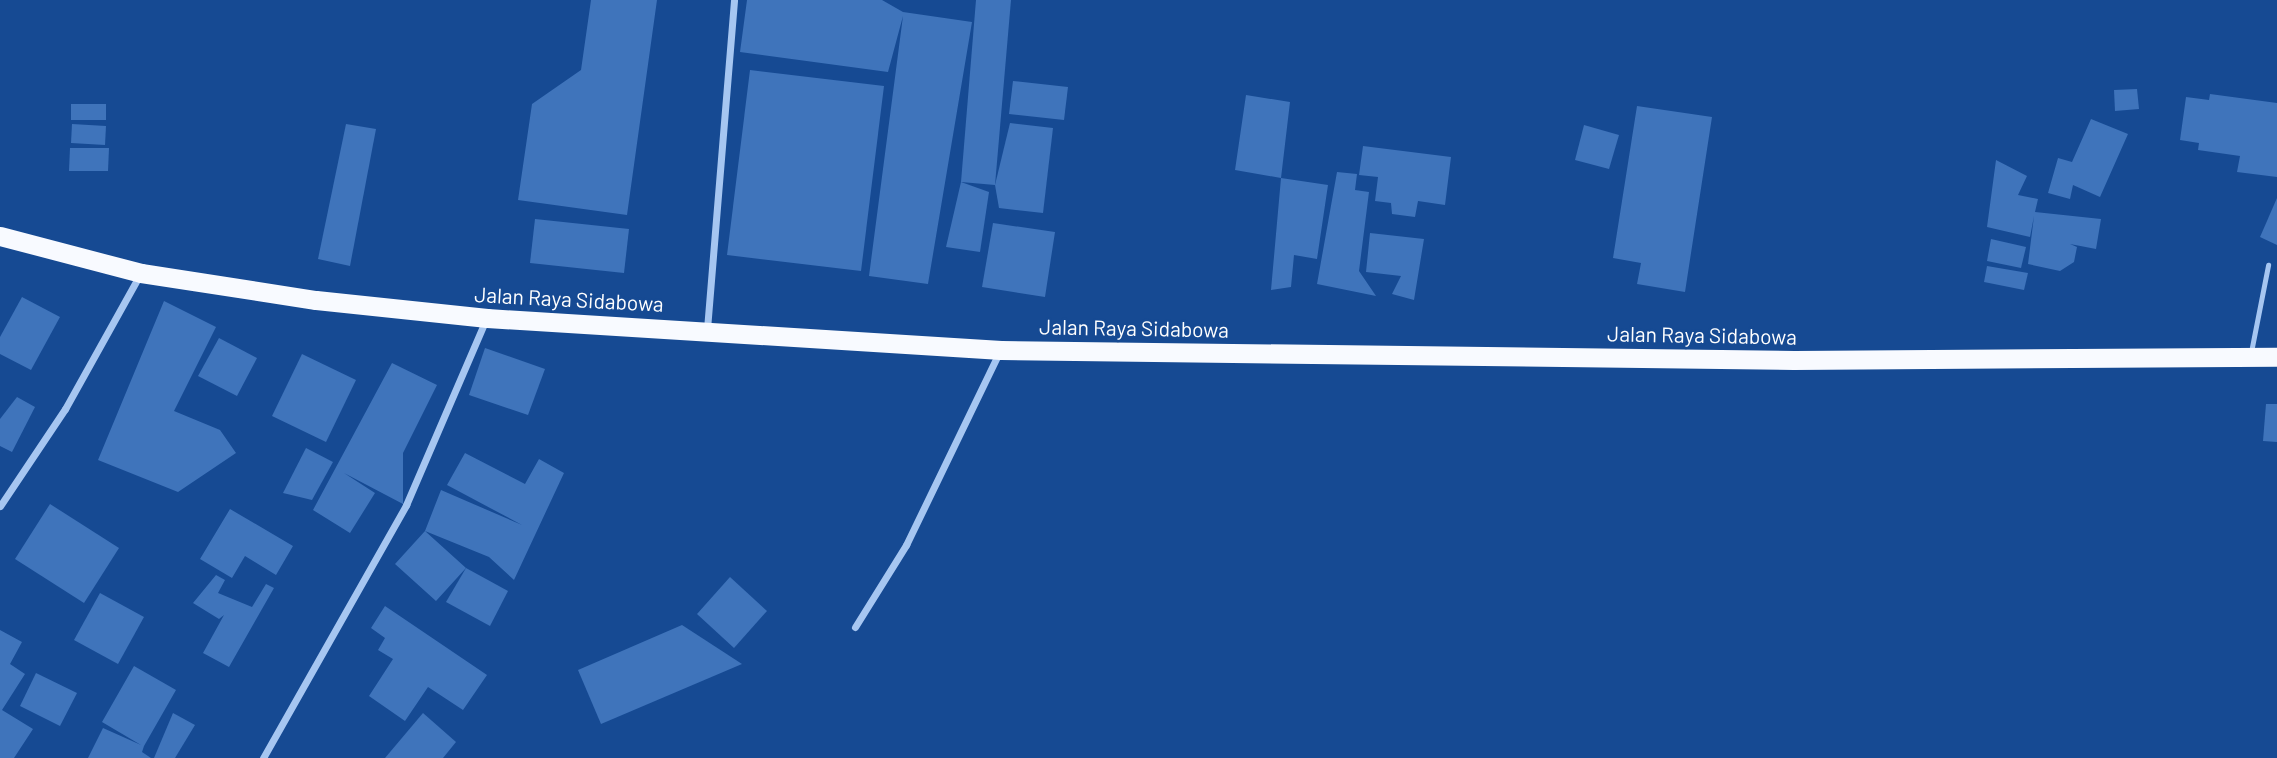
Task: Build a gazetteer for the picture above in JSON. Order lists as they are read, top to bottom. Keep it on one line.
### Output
{"streets":{"highway":["Jalan Raya Sidabowa"]}}
